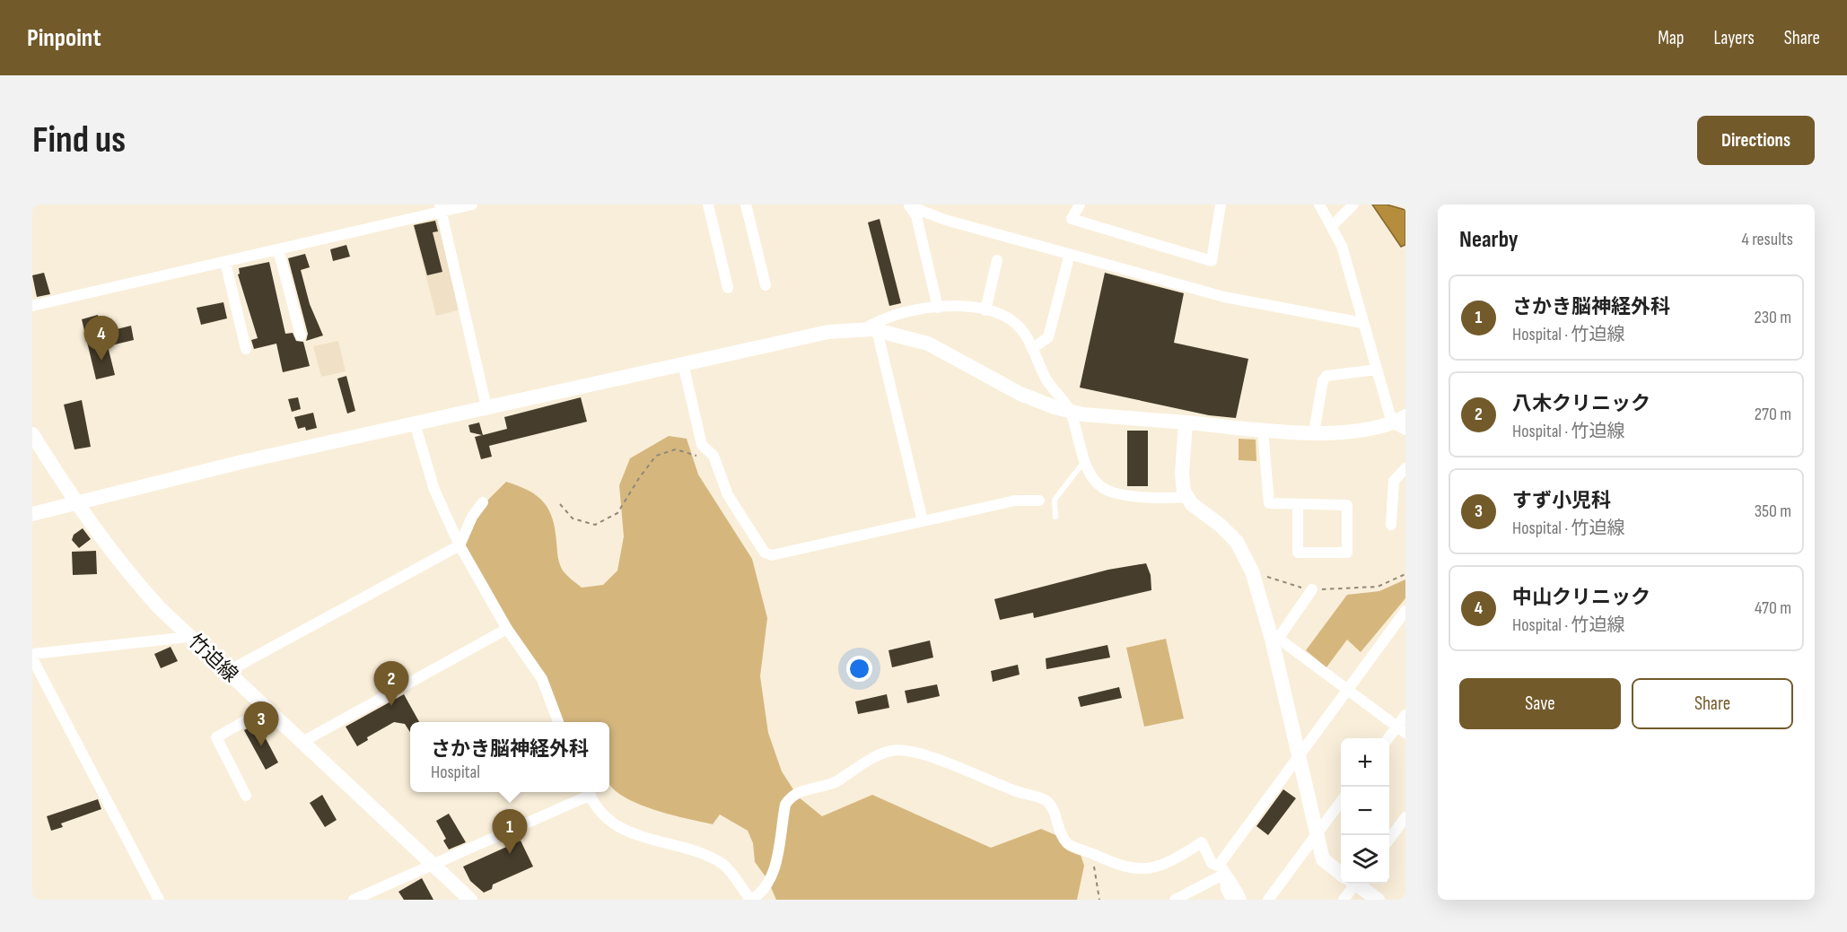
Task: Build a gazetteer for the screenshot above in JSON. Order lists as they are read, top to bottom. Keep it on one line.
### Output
{"streets":{"street":["竹迫線"]},"page":{"header":"Pinpoint","nav":["Map","Layers","Share"],"buttons":["Directions",["Save","Share"]],"title":"Find us","heading":["Nearby","4 results"],"list":[{"mark":"1","name":"さかき脳神経外科","note":"Hospital · 竹迫線","value":"230 m"},{"mark":"2","name":"八木クリニック","note":"Hospital · 竹迫線","value":"270 m"},{"mark":"3","name":"すず小児科","note":"Hospital · 竹迫線","value":"350 m"},{"mark":"4","name":"中山クリニック","note":"Hospital · 竹迫線","value":"470 m"}],"pins":["4","2","3","1"],"popup":["さかき脳神経外科","Hospital"],"map_buttons":["+","−"]}}
